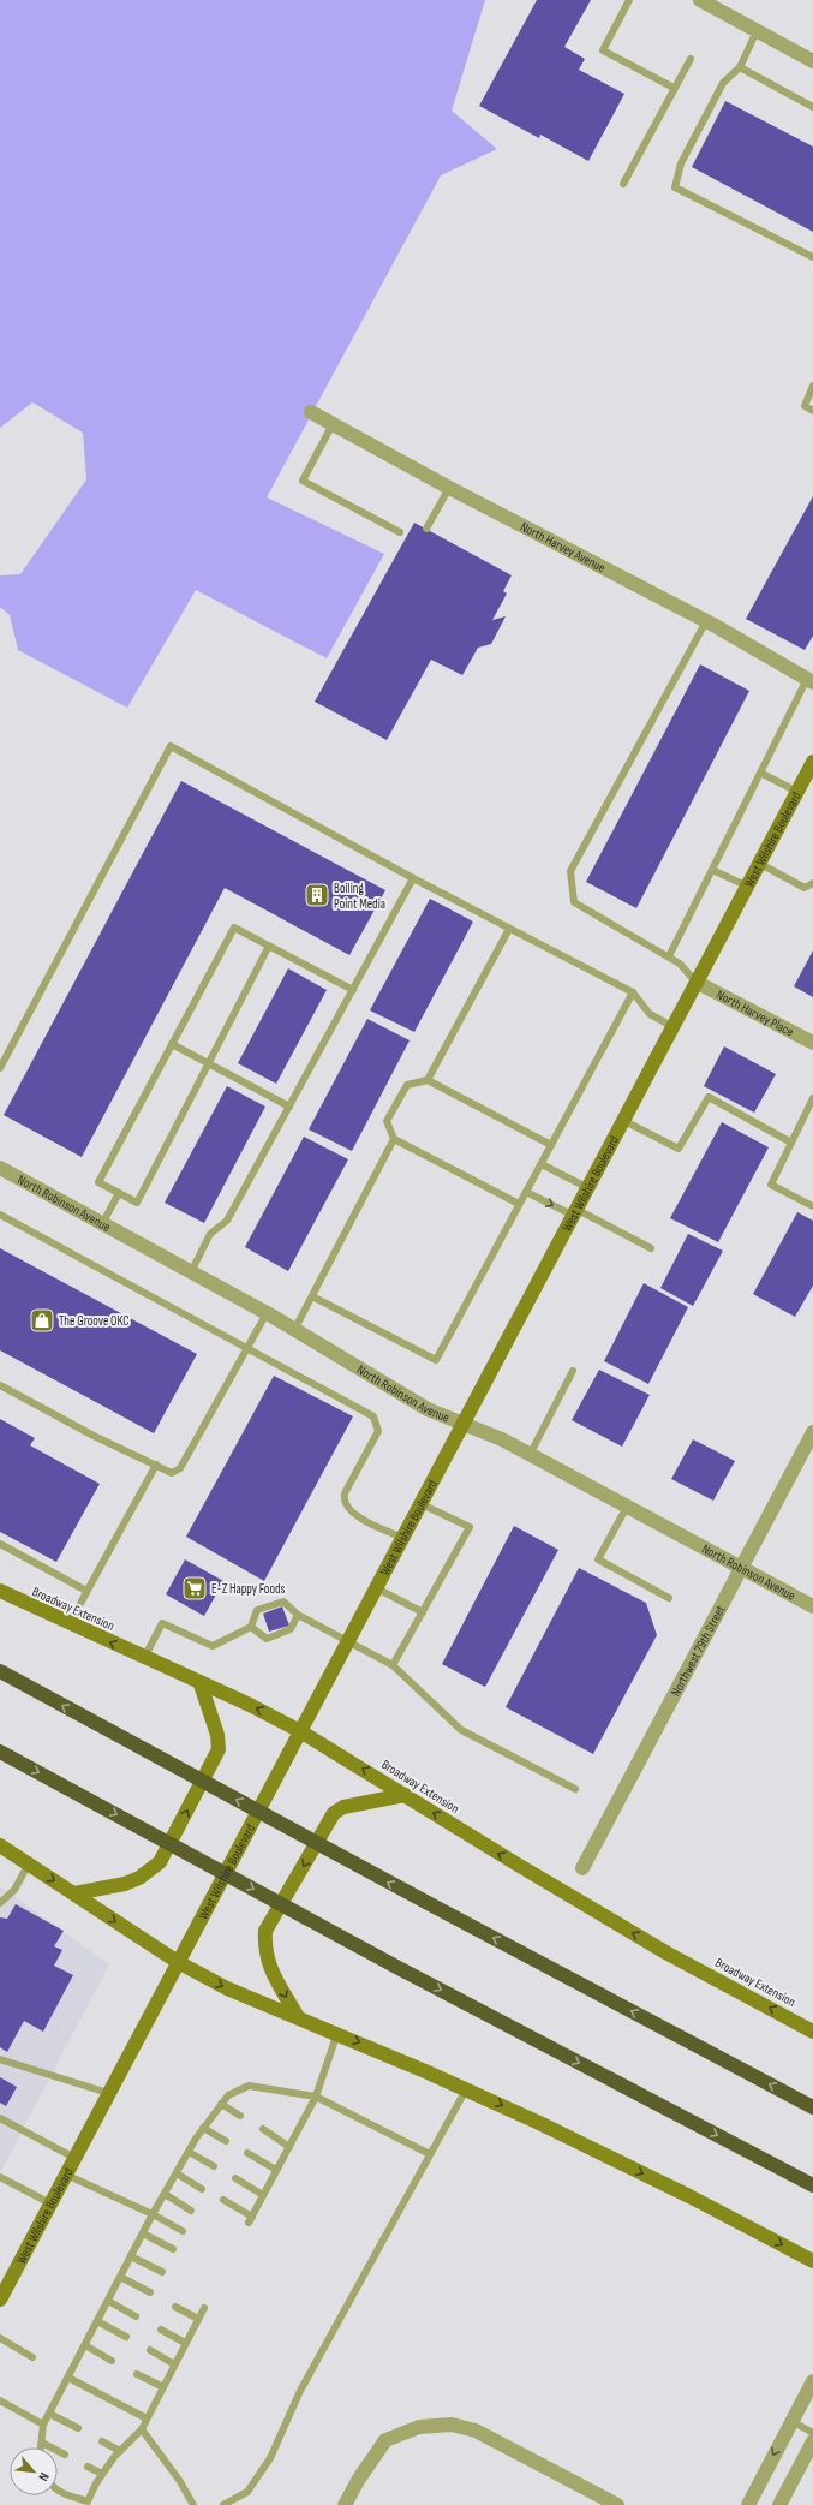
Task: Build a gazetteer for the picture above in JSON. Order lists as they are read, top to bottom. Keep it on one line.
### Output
{"streets":{"main road":["West Wilshire Boulevard","Broadway Extension"],"street":["North Harvey Avenue","North Harvey Place","North Robinson Avenue","Northwest 79th Street"]},"crossings":[["West Wilshire Boulevard","North Harvey Place"],["West Wilshire Boulevard","North Robinson Avenue"],["West Wilshire Boulevard","Broadway Extension"],["North Robinson Avenue","Northwest 79th Street"]],"one_way":["Broadway Extension"],"places":{"building":["Boiling Point Media"],"shop":["The Groove OKC"],"supermarket":["E-Z Happy Foods"]},"north":"bottom right"}
